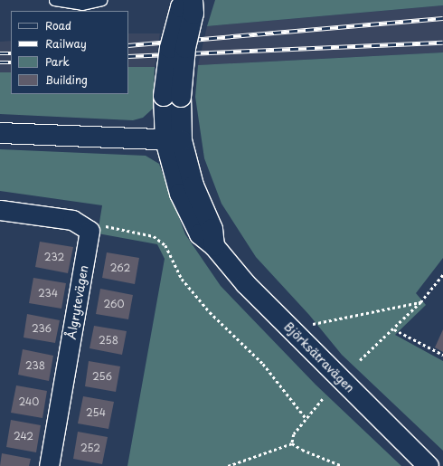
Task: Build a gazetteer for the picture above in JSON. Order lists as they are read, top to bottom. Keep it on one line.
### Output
{"streets":{"street":["Ålgrytevägen","Björksätravägen"]},"house_numbers":["232","262","234","260","236","258","238","256","240","254","242","252"],"legend":["Road","Railway","Park","Building"]}
